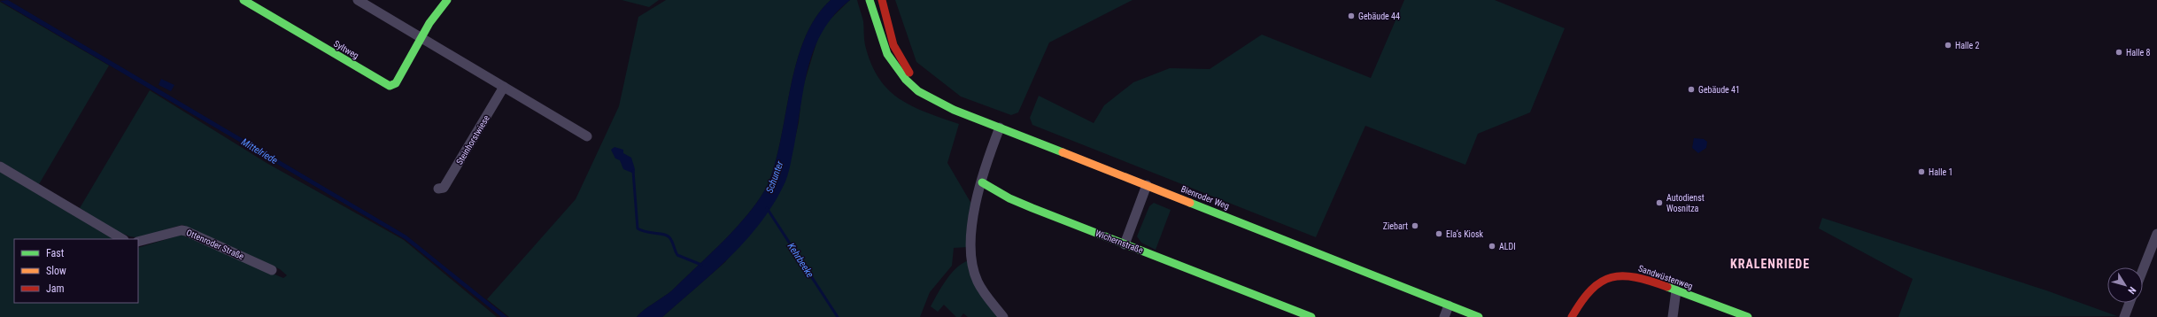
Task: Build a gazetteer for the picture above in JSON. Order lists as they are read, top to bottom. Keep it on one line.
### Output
{"streets":{"street":["Syltweg","Steinhorstwiese","Bienroder Weg","Wichernstraße","Ottenroder Straße","Sandwüstenweg"]},"districts":["KRALENRIEDE"],"water":["Mittelriede","Schunter","Kehrbeeke"],"places":["Gebäude 44","Halle 2","Halle 8","Gebäude 41","Halle 1","Autodienst Wosnitza","Ziebart","Ela‘s Kiosk","ALDI"],"legend":["Fast","Slow","Jam"],"north":"bottom right"}
